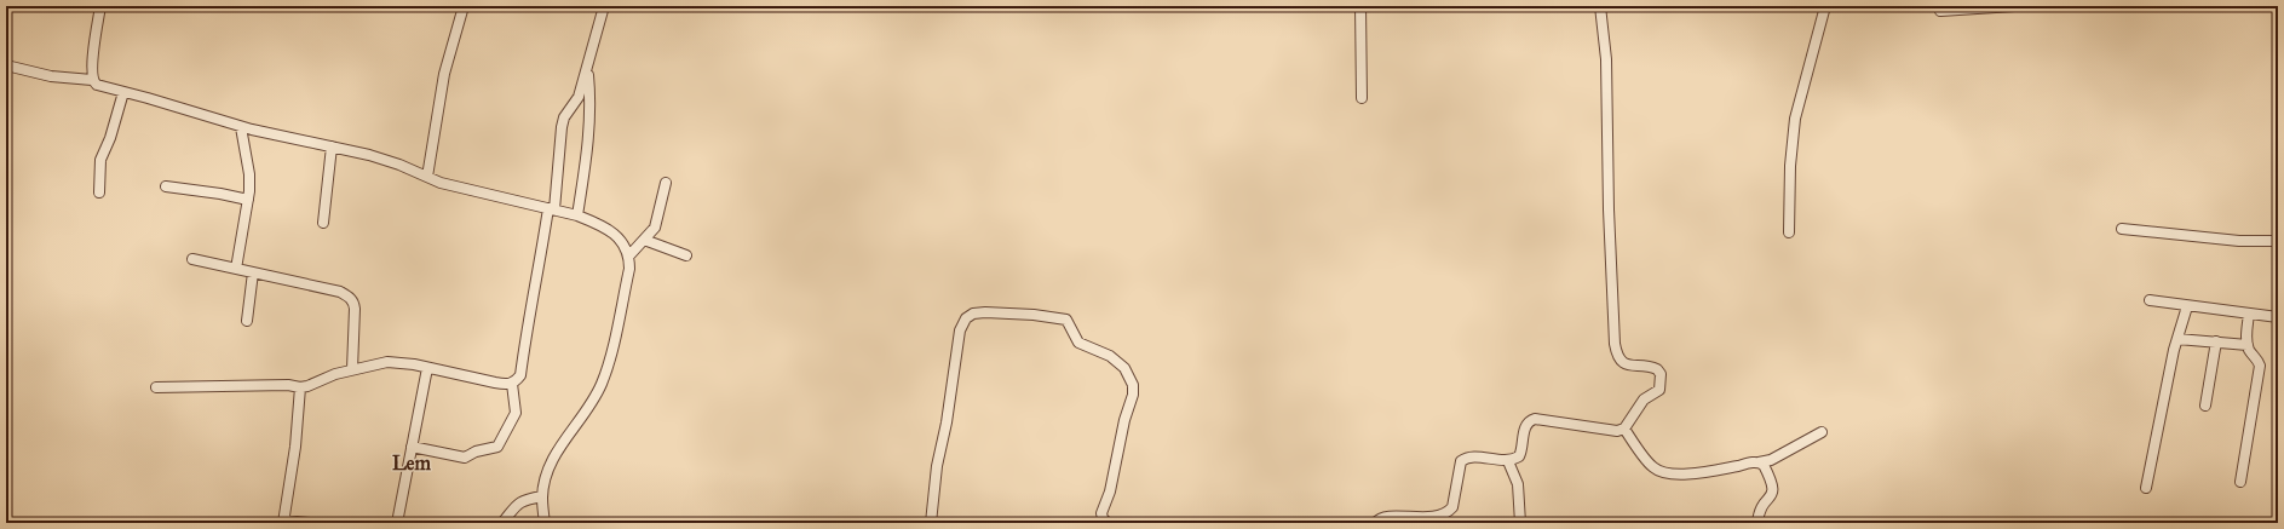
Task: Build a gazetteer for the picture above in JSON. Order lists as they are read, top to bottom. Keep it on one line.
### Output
{"districts":["Lem"]}
